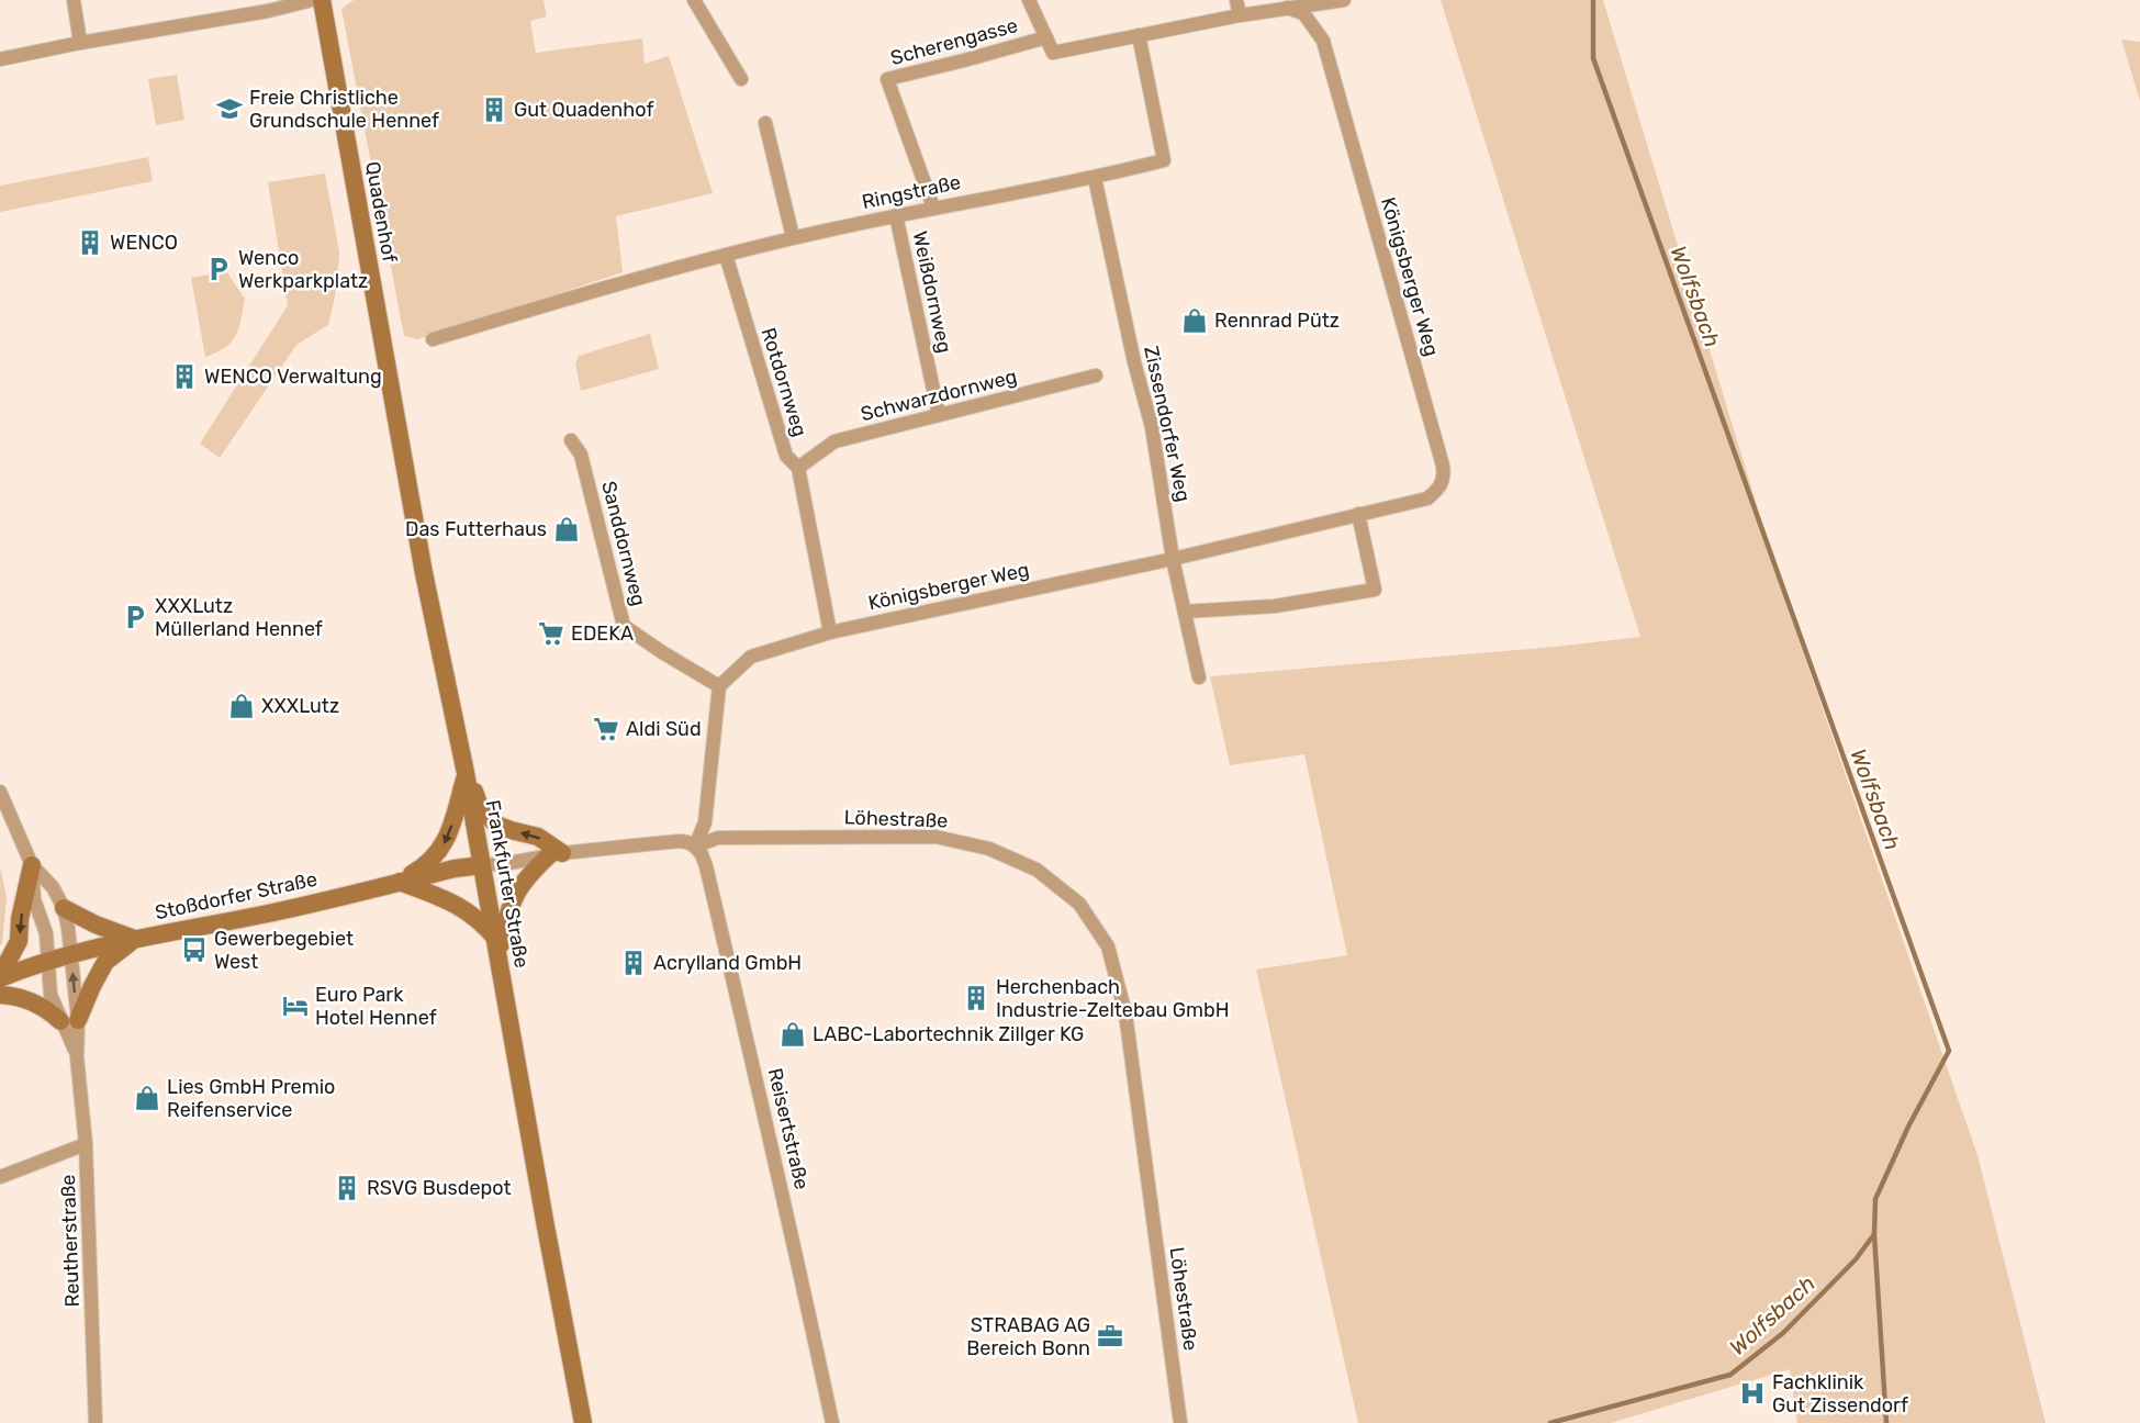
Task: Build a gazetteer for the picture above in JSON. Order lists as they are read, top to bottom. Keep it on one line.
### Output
{"streets":{"main road":["Quadenhof","Frankfurter Straße","Stoßdorfer Straße"],"street":["Scherengasse","Ringstraße","Königsberger Weg","Weißdornweg","Rotdornweg","Schwarzdornweg","Zissendorfer Weg","Sanddornweg","Löhestraße","Reisertstraße","Reutherstraße"]},"crossings":[["Scherengasse","Ringstraße"],["Ringstraße","Weißdornweg"],["Ringstraße","Rotdornweg"],["Ringstraße","Zissendorfer Weg"],["Quadenhof","Frankfurter Straße"],["Königsberger Weg","Rotdornweg"],["Königsberger Weg","Zissendorfer Weg"],["Königsberger Weg","Sanddornweg"],["Weißdornweg","Schwarzdornweg"],["Rotdornweg","Schwarzdornweg"],["Löhestraße","Frankfurter Straße"],["Löhestraße","Stoßdorfer Straße"],["Löhestraße","Reisertstraße"],["Frankfurter Straße","Stoßdorfer Straße"],["Stoßdorfer Straße","Reutherstraße"]],"water":["Wolfsbach"],"places":{"school or university":["Freie Christliche Grundschule Hennef"],"building":["Gut Quadenhof","WENCO","WENCO Verwaltung","Acrylland GmbH","Herchenbach Industrie-Zeltebau GmbH","RSVG Busdepot"],"parking":["Wenco Werkparkplatz","XXXLutz Müllerland Hennef"],"shop":["Rennrad Pütz","Das Futterhaus","XXXLutz","LABC-Labortechnik Zillger KG","Lies GmbH Premio Reifenservice"],"supermarket":["EDEKA","Aldi Süd"],"bus stop":["Gewerbegebiet West"],"hotel":["Euro Park Hotel Hennef"],"office":["STRABAG AG Bereich Bonn"],"hospital":["Fachklinik Gut Zissendorf"]}}
